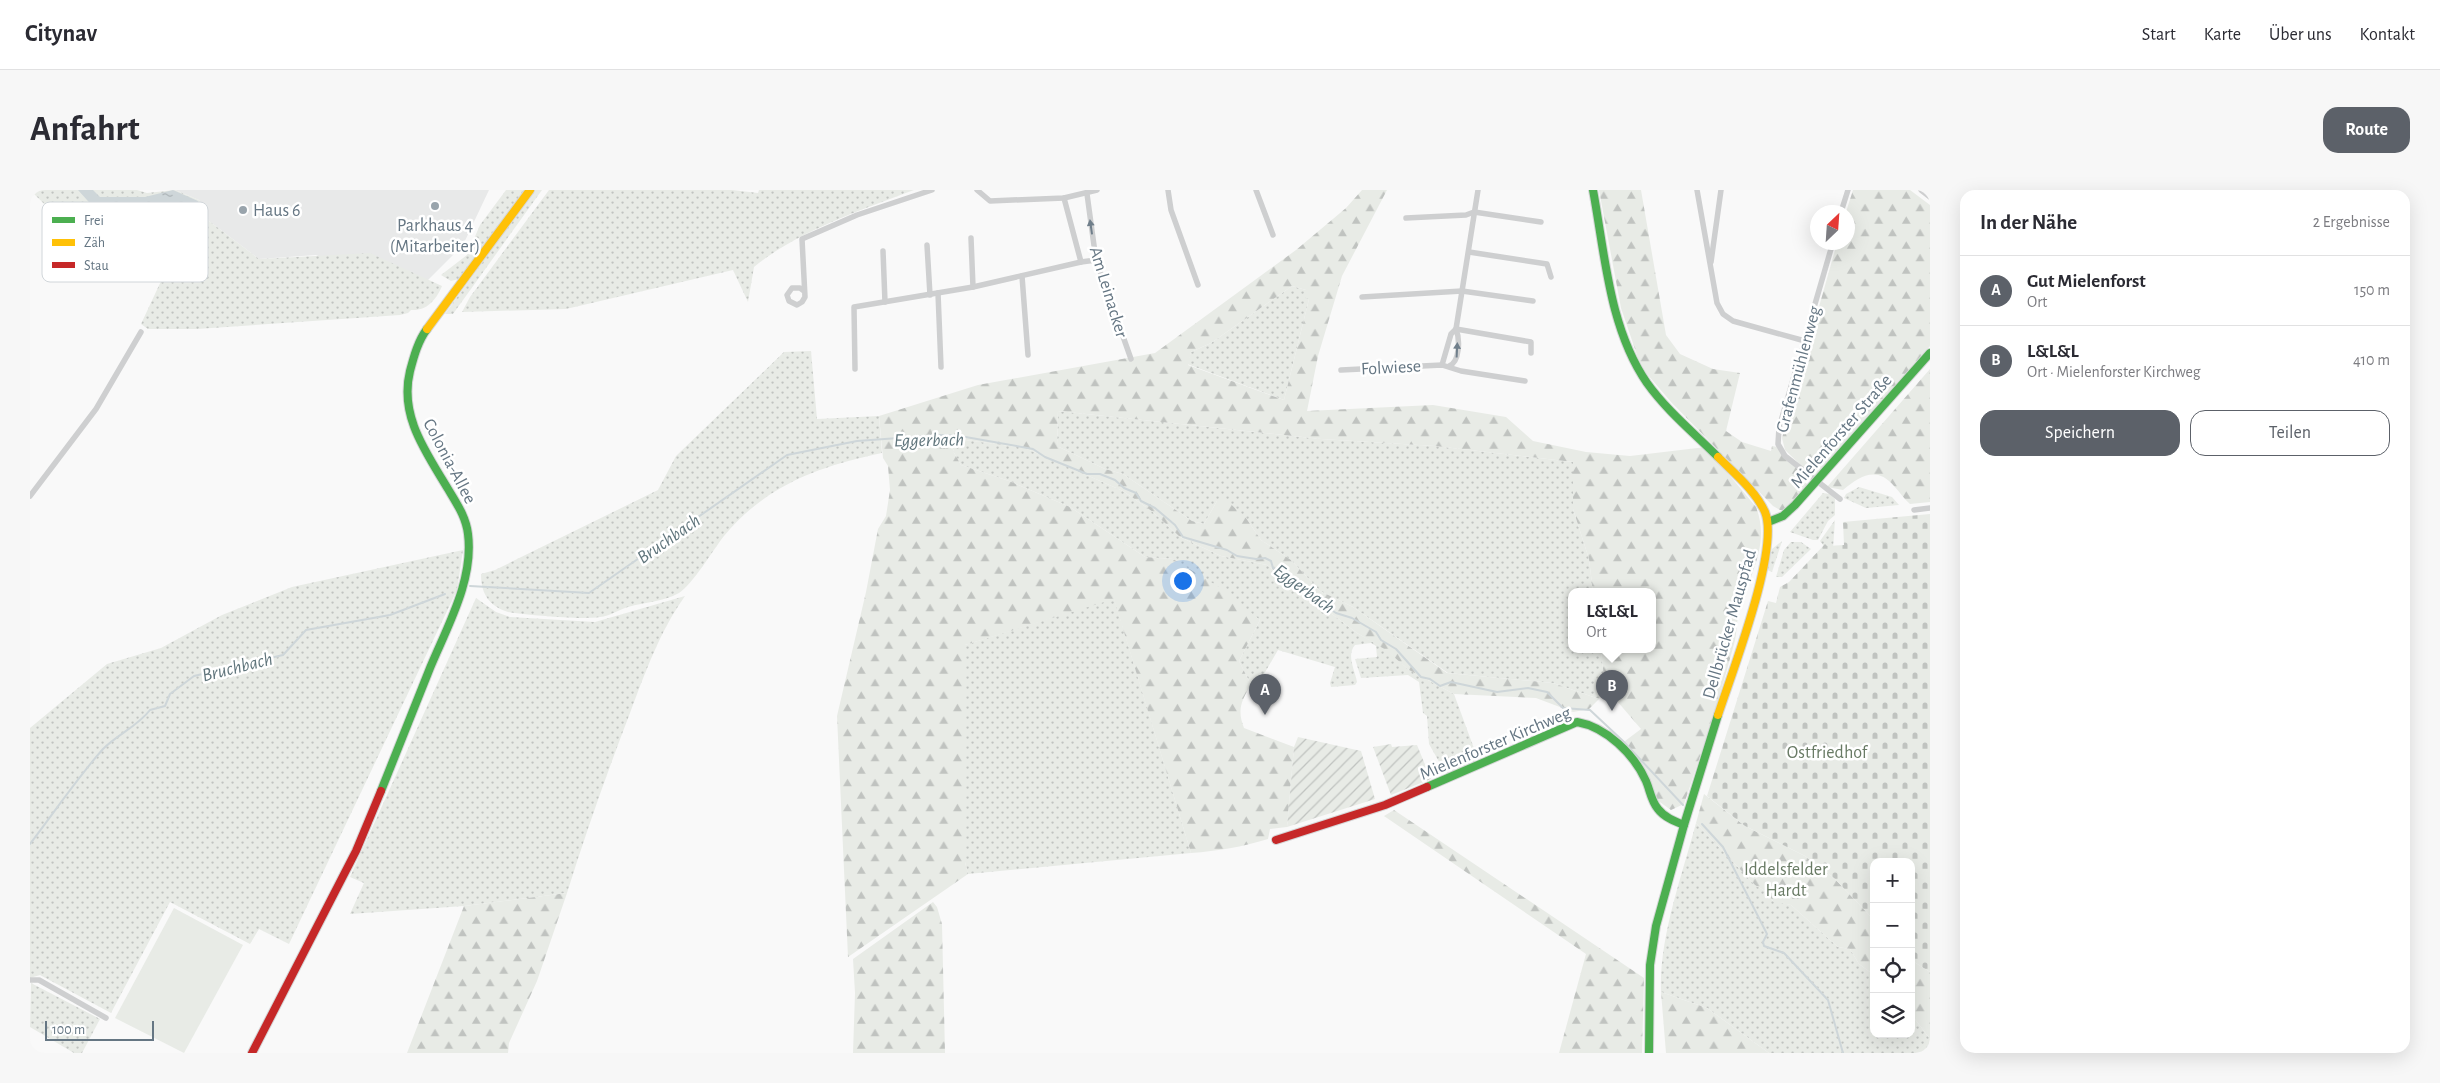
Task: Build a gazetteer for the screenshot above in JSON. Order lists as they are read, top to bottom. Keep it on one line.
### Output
{"streets":{"main road":["Mielenforster Straße","Colonia-Allee","Dellbrücker Mauspfad","Mielenforster Kirchweg"],"street":["Am Leinacker","Folwiese","Grafenmühlenweg"]},"crossings":[["Grafenmühlenweg","Mielenforster Straße"],["Mielenforster Straße","Dellbrücker Mauspfad"],["Dellbrücker Mauspfad","Mielenforster Kirchweg"]],"water":["Eggerbach","Bruchbach"],"parks":["Ostfriedhof","Iddelsfelder Hardt"],"places":["Parkhaus 4 (Mitarbeiter)","Haus 6"],"legend":["Frei","Zäh","Stau"],"scale_bar":"100 m","north":"top right","page":{"header":"Citynav","nav":["Start","Karte","Über uns","Kontakt"],"buttons":["Route",["Speichern","Teilen"]],"title":"Anfahrt","heading":["In der Nähe","2 Ergebnisse"],"list":[{"mark":"A","name":"Gut Mielenforst","note":"Ort","value":"150 m"},{"mark":"B","name":"L&L&L","note":"Ort · Mielenforster Kirchweg","value":"410 m"}],"popup":["L&L&L","Ort"],"pins":["B","A"],"map_buttons":["+","−"],"scale":"100 m"}}
